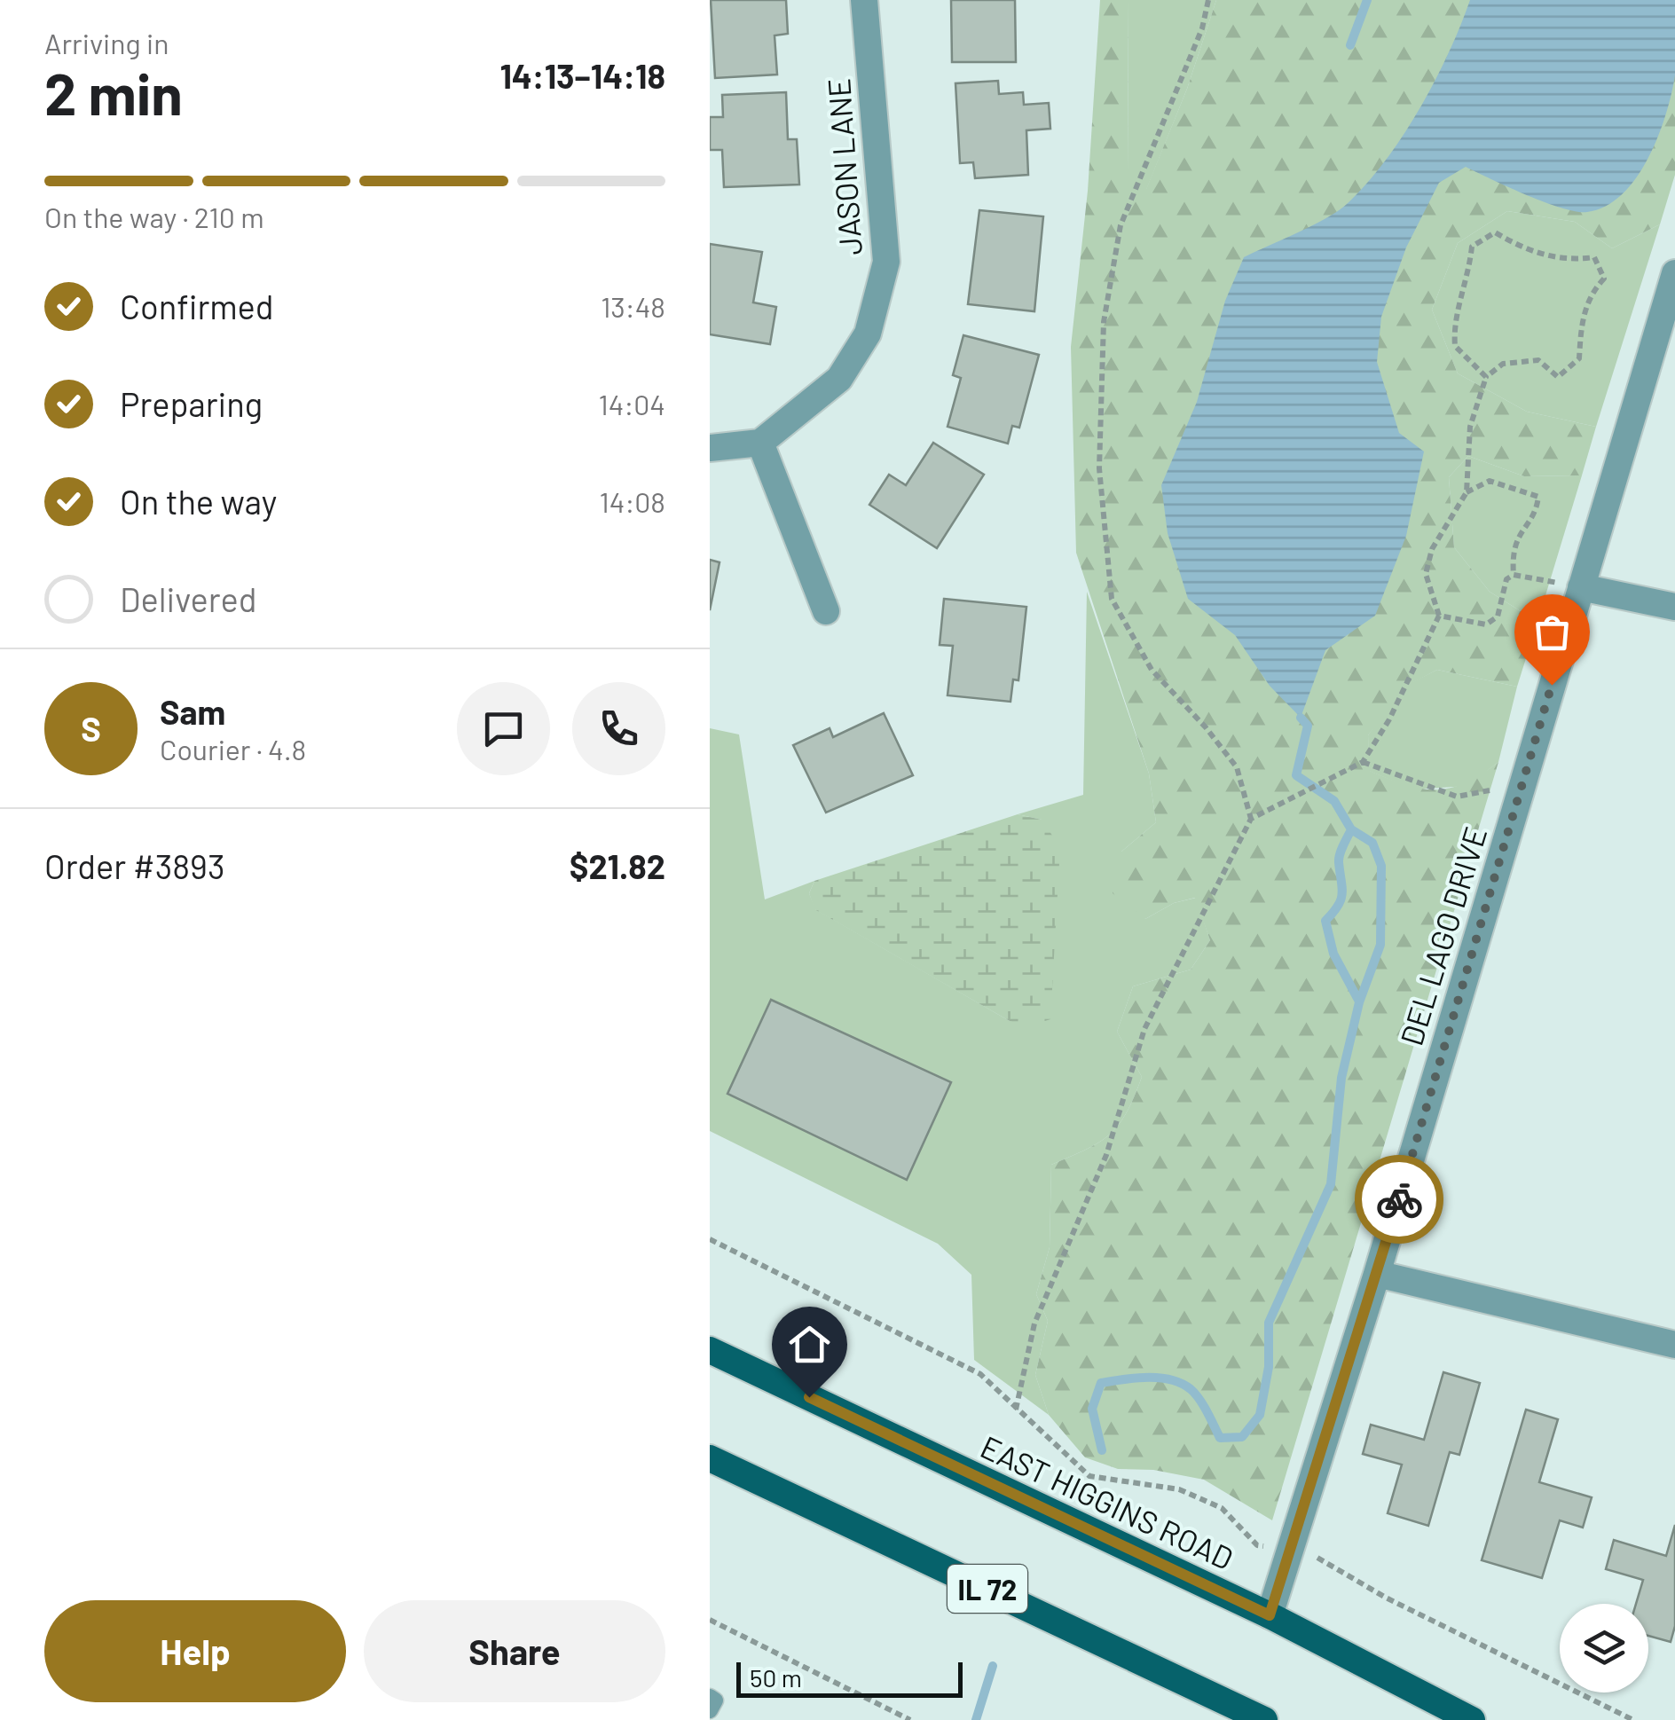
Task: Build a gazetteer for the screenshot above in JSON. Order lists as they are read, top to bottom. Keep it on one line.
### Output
{"streets":{"main road":["EAST HIGGINS ROAD","IL 72"],"street":["JASON LANE","DEL LAGO DRIVE"]},"crossings":[["DEL LAGO DRIVE","EAST HIGGINS ROAD"]],"scale_bar":"50 m","page":{"heading":["2 min","Arriving in","14:13–14:18"],"panel":["Sam","Courier · 4.8","Order #3893","$21.82"],"bar":"On the way · 210 m","list":[["Confirmed","13:48"],["Preparing","14:04"],["On the way","14:08"],"Delivered"],"round":"S","buttons":["Help","Share"],"scale":"50 m"}}
